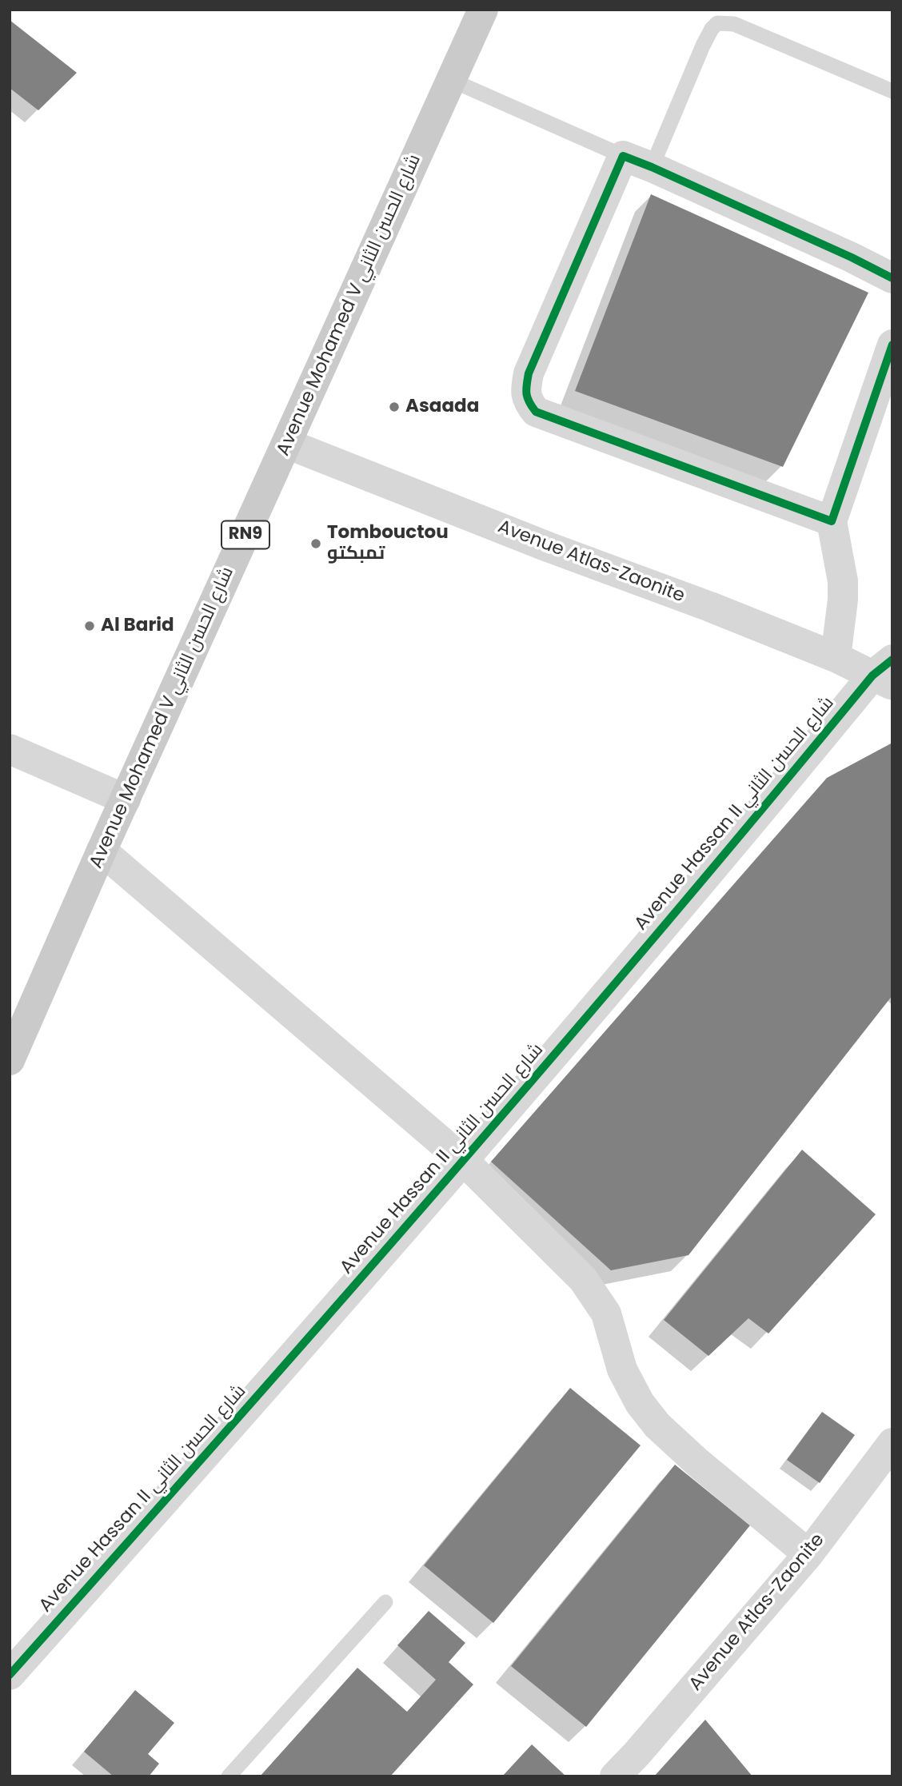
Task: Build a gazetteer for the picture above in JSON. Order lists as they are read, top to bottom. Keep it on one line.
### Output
{"streets":{"main road":["Avenue Mohamed V شارع الحسن الثاني","RN9"],"street":["Avenue Atlas-Zaonite","Avenue Hassan II شارع الحسن الثاني"]},"crossings":[["Avenue Mohamed V شارع الحسن الثاني","Avenue Atlas-Zaonite"],["Avenue Atlas-Zaonite","Avenue Hassan II شارع الحسن الثاني"]],"places":["Asaada","Tombouctou تمبكتو","Al Barid"]}
